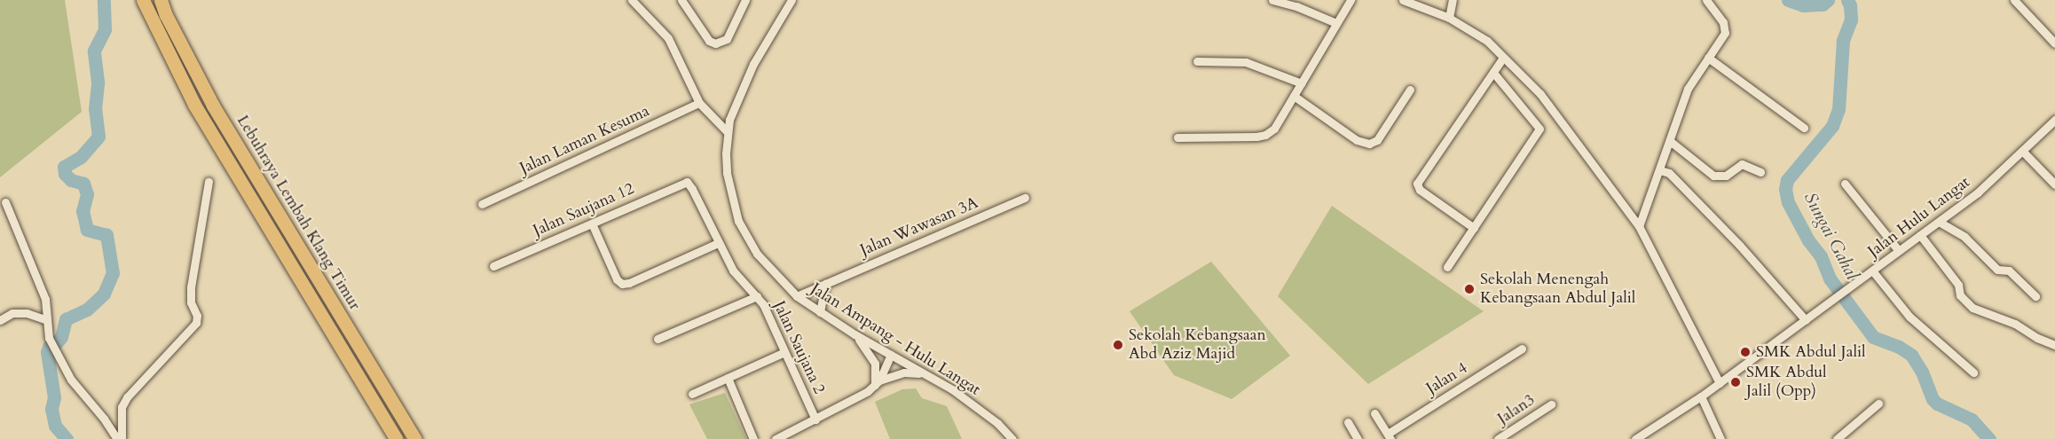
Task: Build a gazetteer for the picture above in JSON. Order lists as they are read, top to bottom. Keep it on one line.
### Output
{"streets":{"highway":["Lebuhraya Lembah Klang Timur"],"street":["Jalan Laman Kesuma","Jalan Saujana 12","Jalan Hulu Langat","Jalan Wawasan 3A","Jalan Ampang - Hulu Langat","Jalan Saujana 2","Jalan 4","Jalan3"]},"crossings":[["Jalan Saujana 12","Jalan Saujana 2"],["Jalan Wawasan 3A","Jalan Ampang - Hulu Langat"]],"water":["Sungai Gahal"],"places":["Sekolah Menengah Kebangsaan Abdul Jalil","Sekolah Kebangsaan Abd Aziz Majid","SMK Abdul Jalil","SMK Abdul Jalil (Opp)"]}
